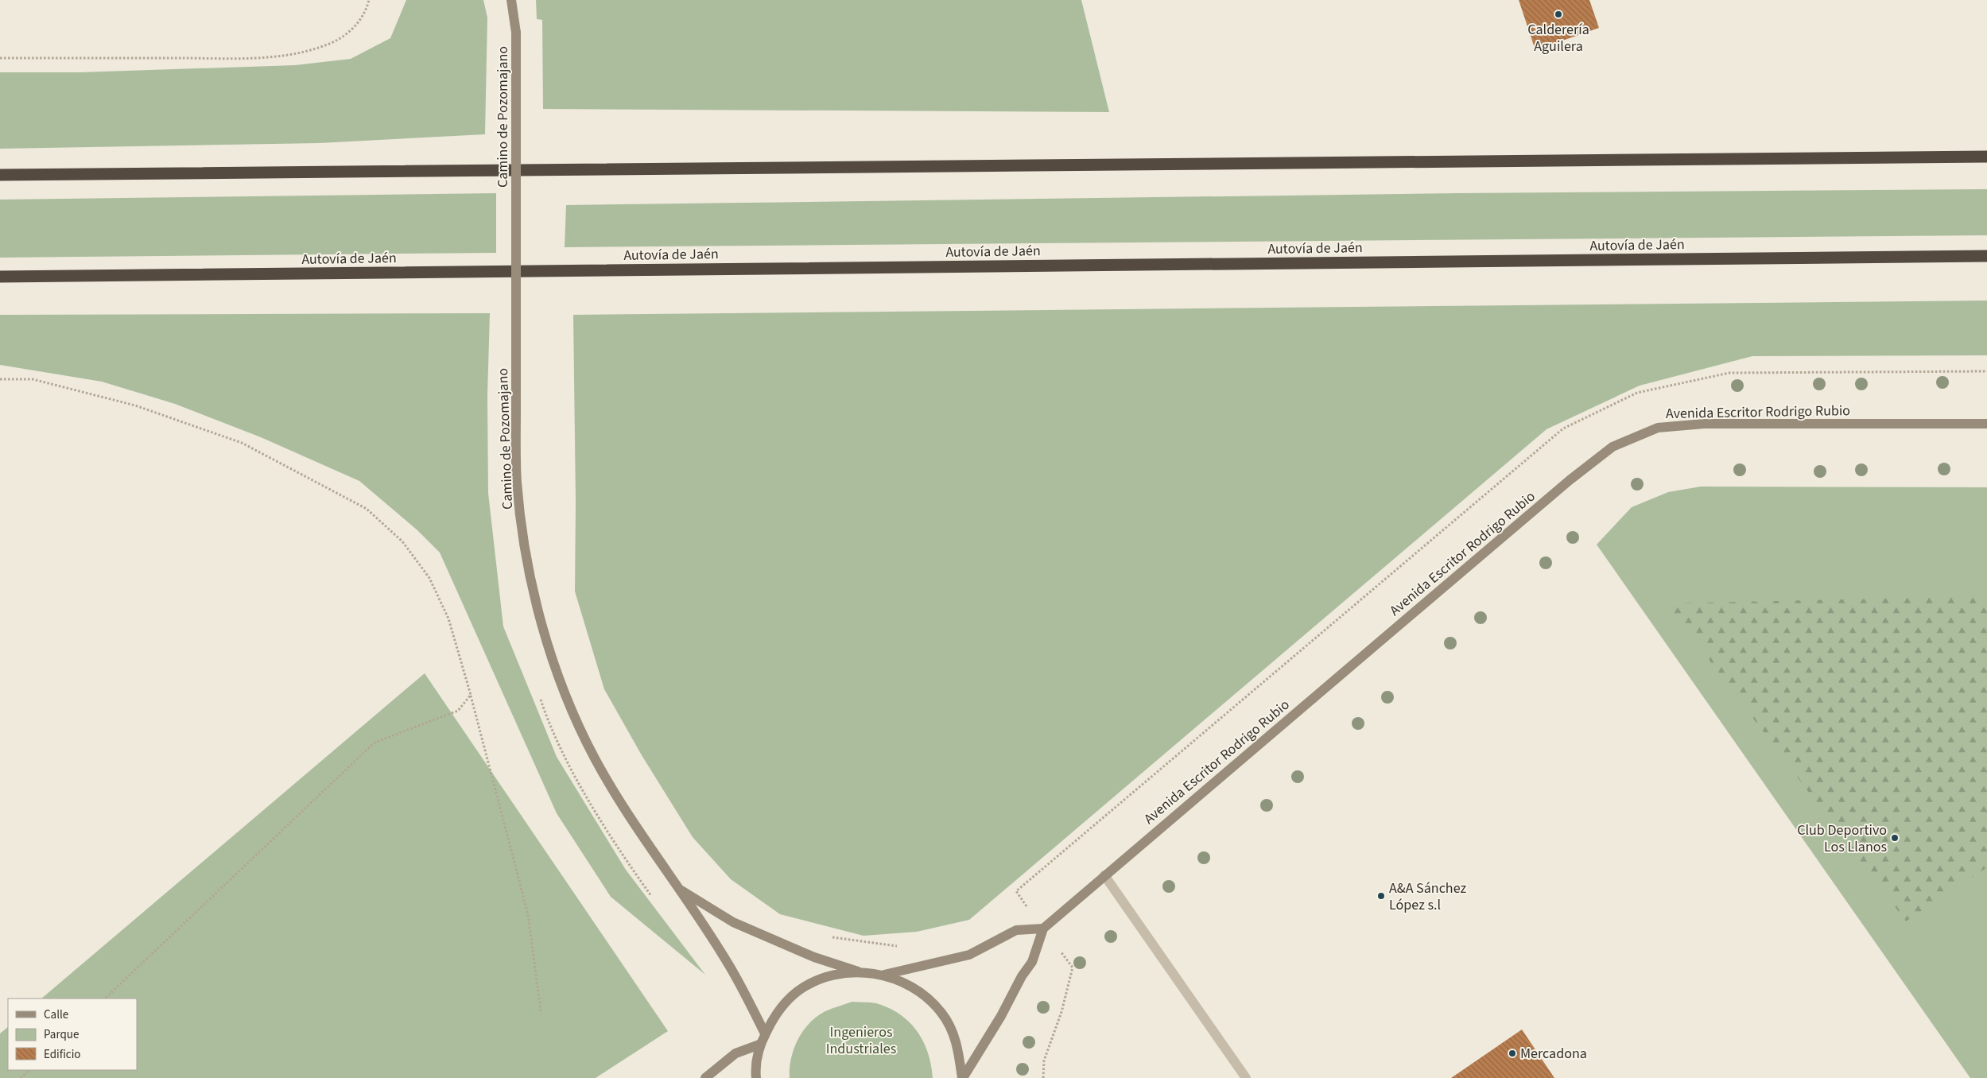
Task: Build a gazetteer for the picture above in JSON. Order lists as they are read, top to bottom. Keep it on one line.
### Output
{"streets":{"highway":["Autovía de Jaén"],"main road":["Camino de Pozomajano","Avenida Escritor Rodrigo Rubio"]},"parks":["Ingenieros Industriales"],"places":["Calderería Aguilera","Club Deportivo Los Llanos","A&A Sánchez López s.l","Mercadona"],"legend":["Calle","Parque","Edificio"]}
